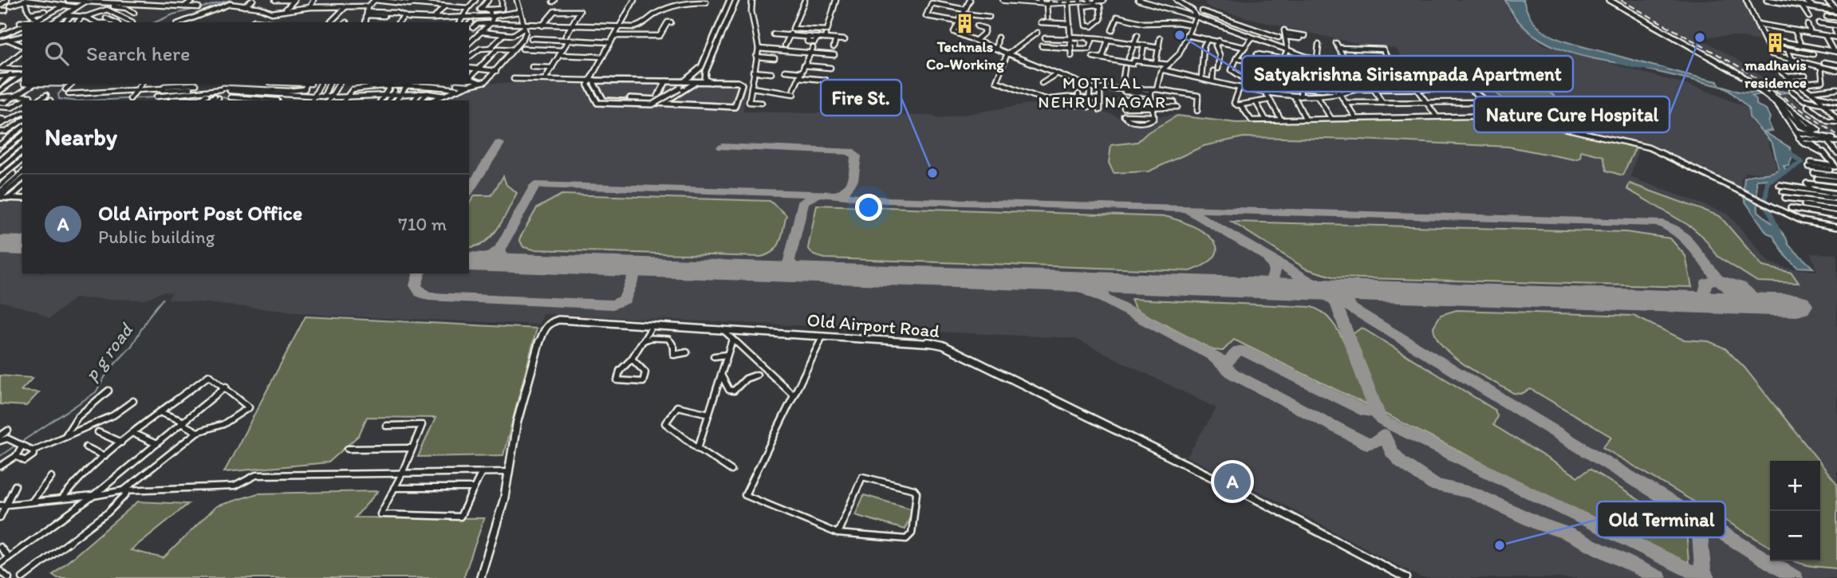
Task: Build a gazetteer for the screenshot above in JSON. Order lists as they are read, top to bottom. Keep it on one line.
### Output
{"streets":{"street":["Old Airport Road"]},"districts":["MOTILAL NEHRU NAGAR"],"water":["p g road"],"places":{"building":["Technals Co-Working","madhavis residence"],"other":["Satyakrishna Sirisampada Apartment","Nature Cure Hospital","Fire St.","Old Terminal"]},"page":{"search":"Search here","heading":"Nearby","list":[{"mark":"A","name":"Old Airport Post Office","note":"Public building","value":"710 m"}],"pins":"A","map_buttons":["+","−"]}}
